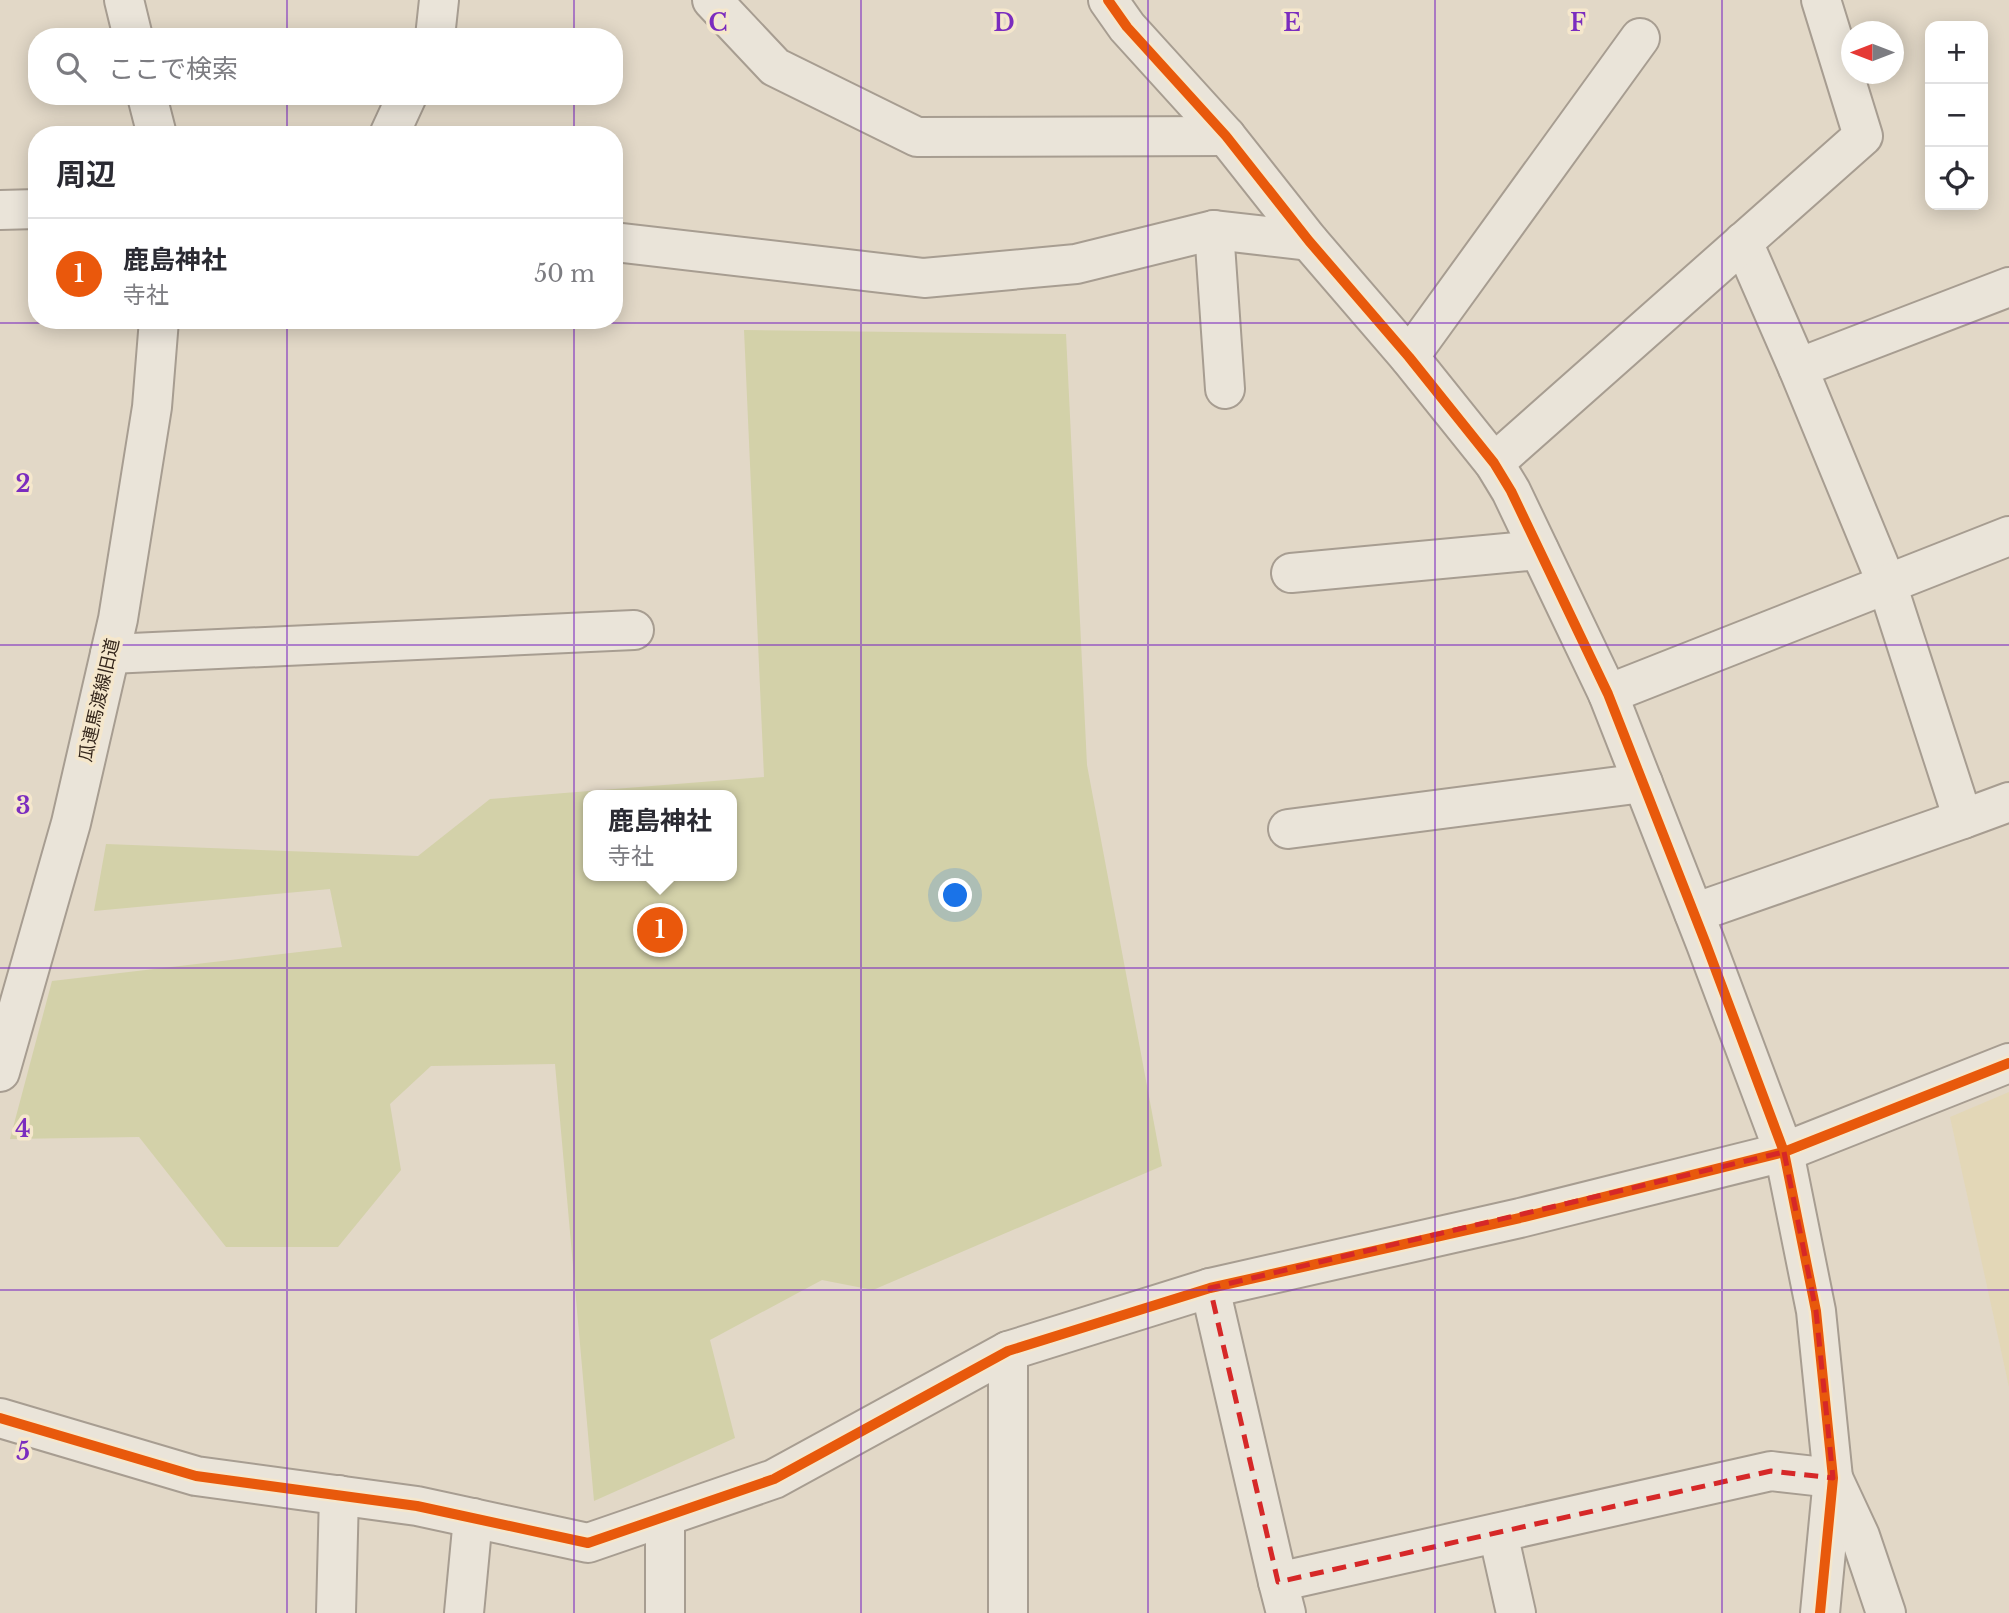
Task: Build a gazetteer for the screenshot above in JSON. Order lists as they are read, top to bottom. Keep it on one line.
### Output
{"streets":{"street":["瓜連馬渡線旧道"]},"north":"left","page":{"map_buttons":["+","−"],"search":"ここで検索","heading":"周辺","list":[{"mark":"1","name":"鹿島神社","note":"寺社","value":"50 m"}],"popup":["鹿島神社","寺社"],"pins":"1"},"grid":{"columns":["C","D","E","F"],"rows":["2","3","4","5"]}}
